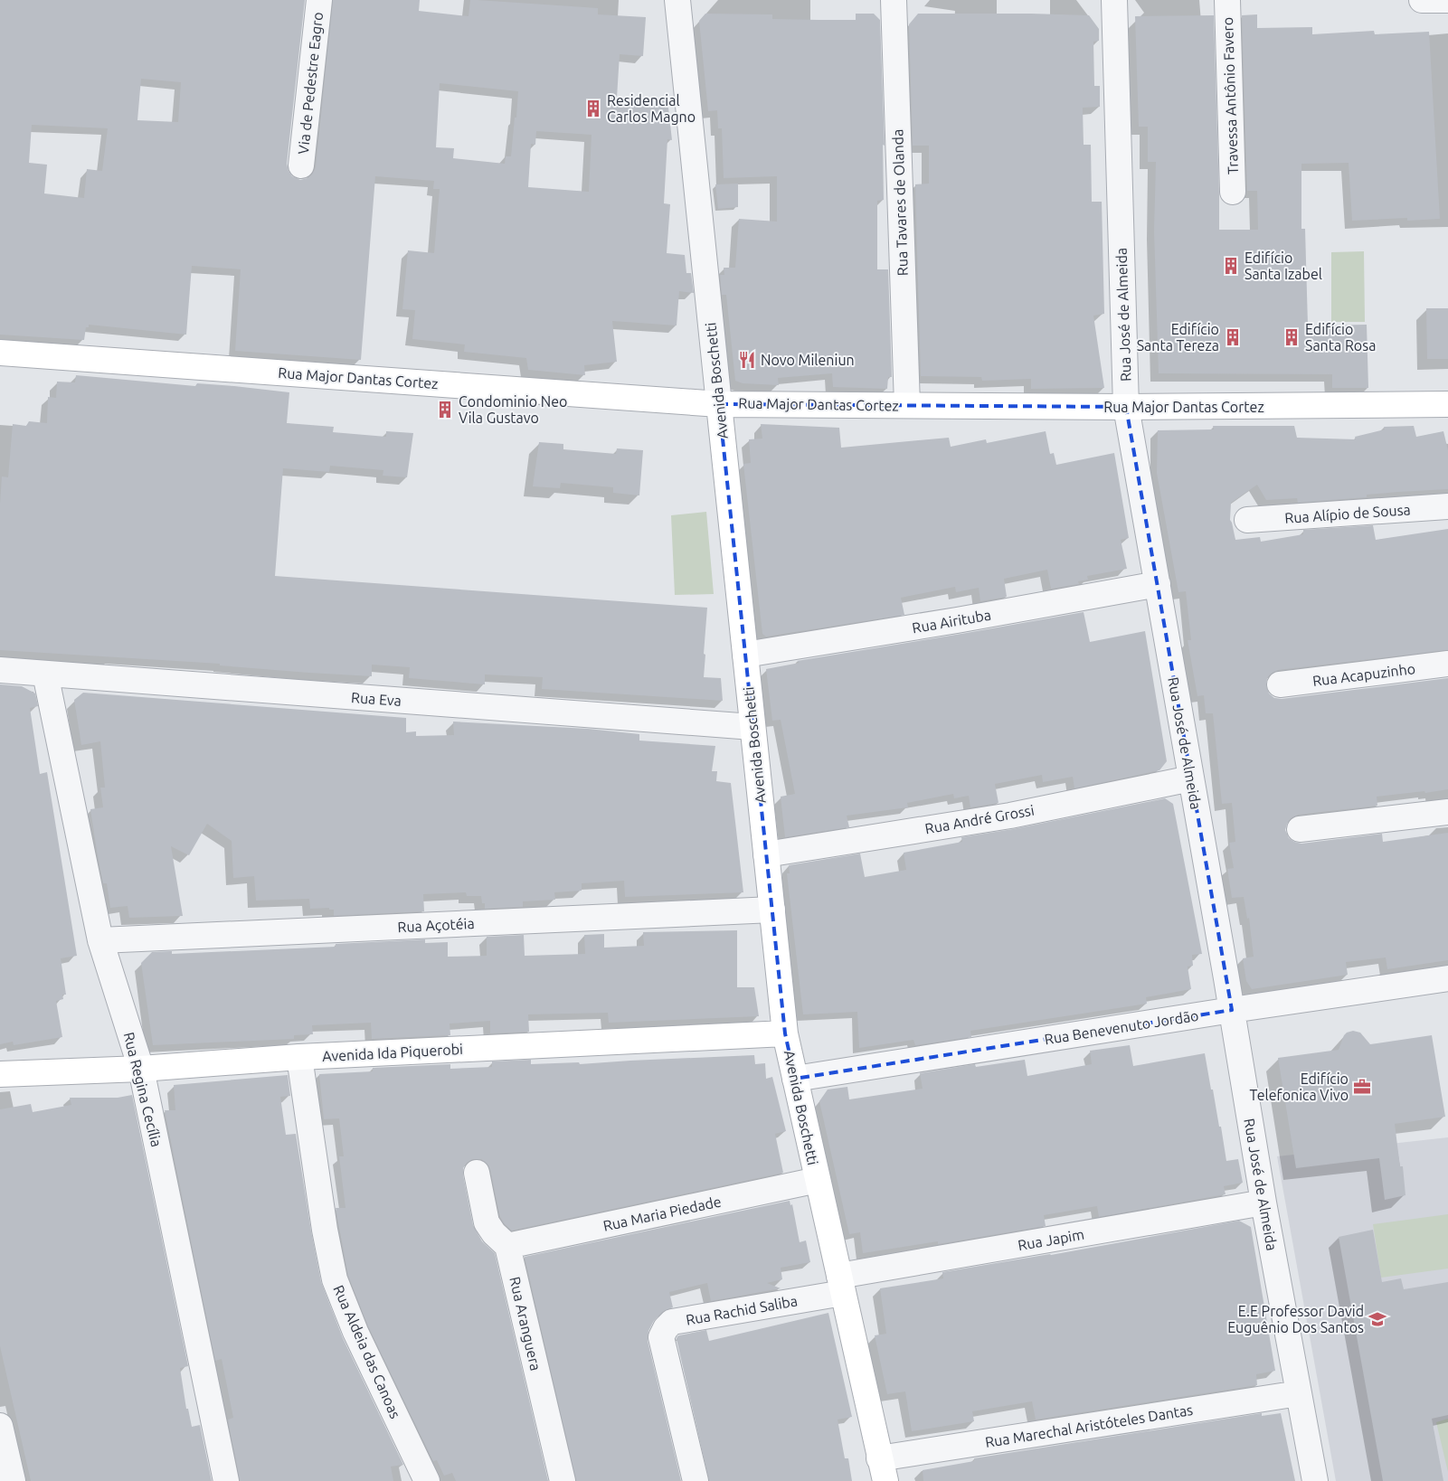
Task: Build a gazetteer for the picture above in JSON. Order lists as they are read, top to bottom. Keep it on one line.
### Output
{"streets":{"street":["Via de Pedestre Eagro","Travessa Antônio Favero","Rua Tavares de Olanda","Rua José de Almeida","Rua Major Dantas Cortez","Avenida Boschetti","Rua Alípio de Sousa","Rua Airituba","Rua Acapuzinho","Rua Eva","Rua André Grossi","Rua Açotéia","Rua Benevenuto Jordão","Avenida Ida Piquerobi","Rua Regina Cecília","Rua Maria Piedade","Rua Japim","Rua Rachid Saliba","Rua Aranguera","Rua Aldeia das Canoas","Rua Marechal Aristóteles Dantas"]},"crossings":[["Rua Tavares de Olanda","Rua Major Dantas Cortez"],["Rua José de Almeida","Rua Major Dantas Cortez"],["Rua José de Almeida","Rua Airituba"],["Rua José de Almeida","Rua André Grossi"],["Rua José de Almeida","Rua Benevenuto Jordão"],["Rua José de Almeida","Rua Japim"],["Rua José de Almeida","Rua Marechal Aristóteles Dantas"],["Rua Major Dantas Cortez","Avenida Boschetti"],["Avenida Boschetti","Rua Airituba"],["Avenida Boschetti","Rua Eva"],["Avenida Boschetti","Rua André Grossi"],["Avenida Boschetti","Rua Açotéia"],["Avenida Boschetti","Rua Benevenuto Jordão"],["Avenida Boschetti","Avenida Ida Piquerobi"],["Avenida Boschetti","Rua Maria Piedade"],["Avenida Boschetti","Rua Japim"],["Avenida Boschetti","Rua Rachid Saliba"],["Avenida Boschetti","Rua Marechal Aristóteles Dantas"],["Rua Eva","Rua Regina Cecília"],["Rua Açotéia","Rua Regina Cecília"],["Avenida Ida Piquerobi","Rua Regina Cecília"],["Avenida Ida Piquerobi","Rua Aldeia das Canoas"],["Rua Maria Piedade","Rua Aranguera"],["Rua Japim","Rua Rachid Saliba"]],"places":{"building":["Residencial Carlos Magno","Edifício Santa Izabel","Edifício Santa Tereza","Edifício Santa Rosa","Condominio Neo Vila Gustavo"],"restaurant":["Novo Mileniun"],"office":["Edifício Telefonica Vivo"],"school or university":["E.E Professor David Euguênio Dos Santos"]}}
